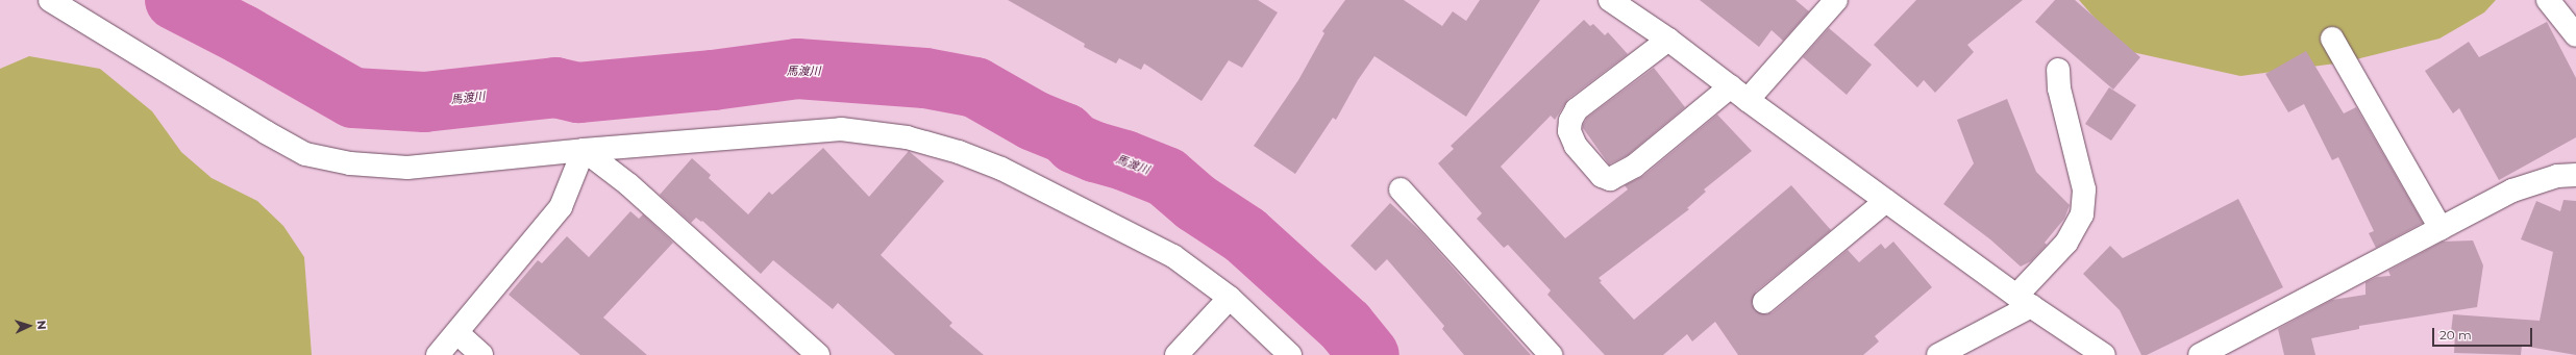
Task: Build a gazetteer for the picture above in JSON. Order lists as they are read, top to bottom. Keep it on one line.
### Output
{"water":["馬渡川"],"scale_bar":"20 m","north":"right"}
